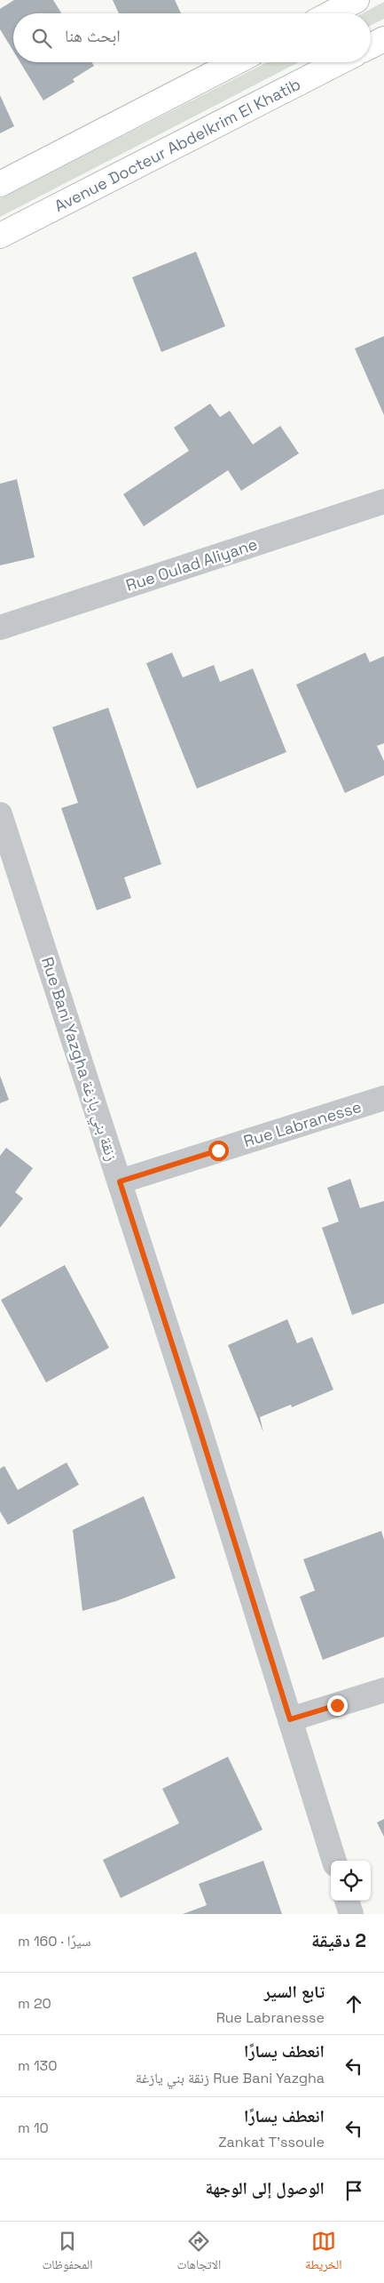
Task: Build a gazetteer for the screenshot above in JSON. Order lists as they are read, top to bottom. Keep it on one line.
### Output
{"streets":{"main road":["Avenue Docteur Abdelkrim El Khatib"],"street":["Rue Oulad Aliyane","Rue Bani Yazgha زنقة بني يازغة","Rue Labranesse"]},"crossings":[["Rue Bani Yazgha زنقة بني يازغة","Rue Labranesse"]],"page":{"search":"ابحث هنا","heading":["2 دقيقة","سيرًا · 160 m"],"list":[["تابع السير","Rue Labranesse","20 m"],["انعطف يسارًا","Rue Bani Yazgha زنقة بني يازغة","130 m"],["انعطف يسارًا","Zankat T'ssoule","10 m"],"الوصول إلى الوجهة"],"nav":["الخريطة","الاتجاهات","المحفوظات"]}}
